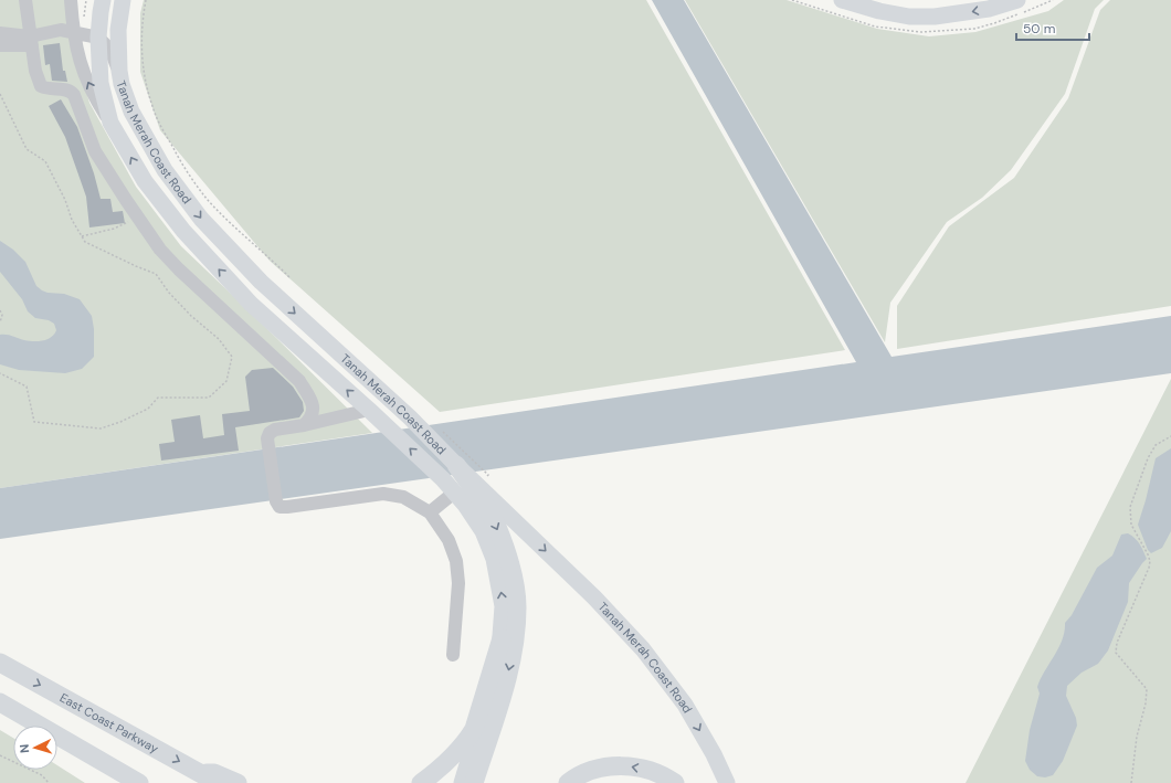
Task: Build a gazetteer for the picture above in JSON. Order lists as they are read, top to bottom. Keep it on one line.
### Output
{"streets":{"highway":["East Coast Parkway"],"main road":["Tanah Merah Coast Road"]},"scale_bar":"50 m","north":"left"}
